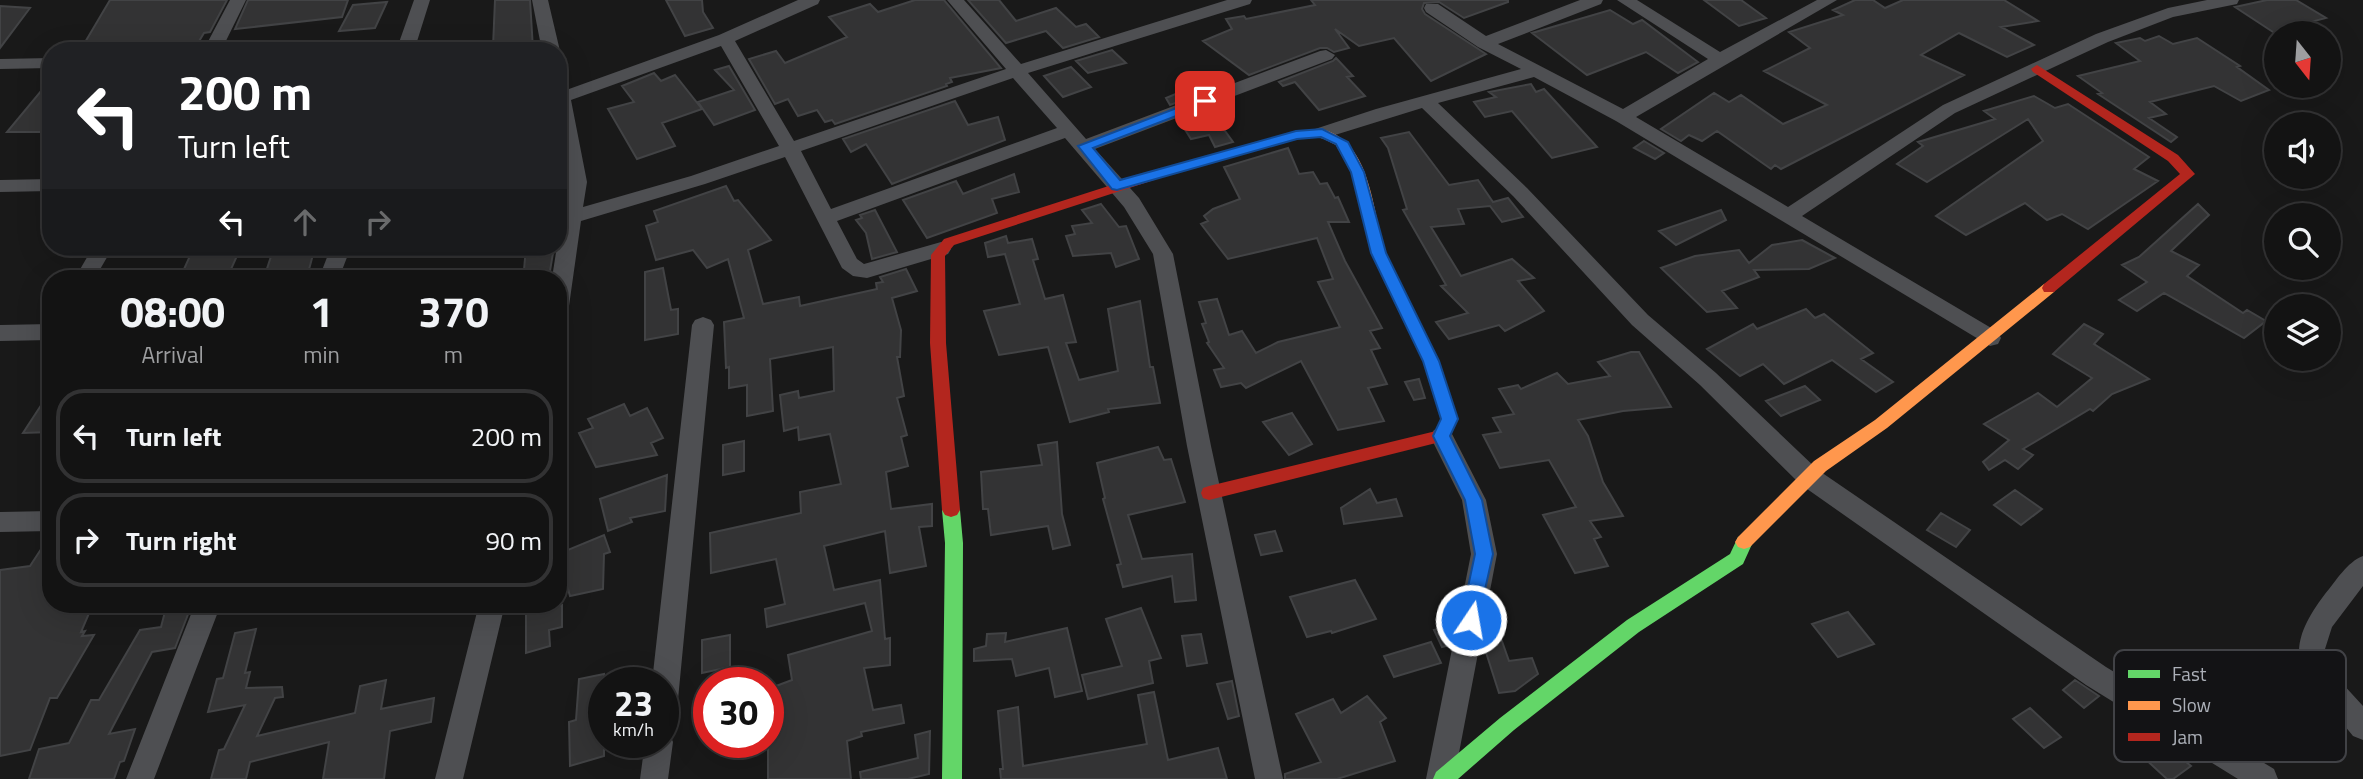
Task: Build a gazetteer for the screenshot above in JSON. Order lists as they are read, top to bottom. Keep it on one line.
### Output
{"legend":["Fast","Slow","Jam"],"north":"bottom","page":{"turn":["200 m","Turn left"],"eta":["08:00","Arrival","1","min","370","m"],"list":[{"name":"Turn left","value":"200 m"},{"name":"Turn right","value":"90 m"}],"speed":"23 km/h","limit":"30"}}
